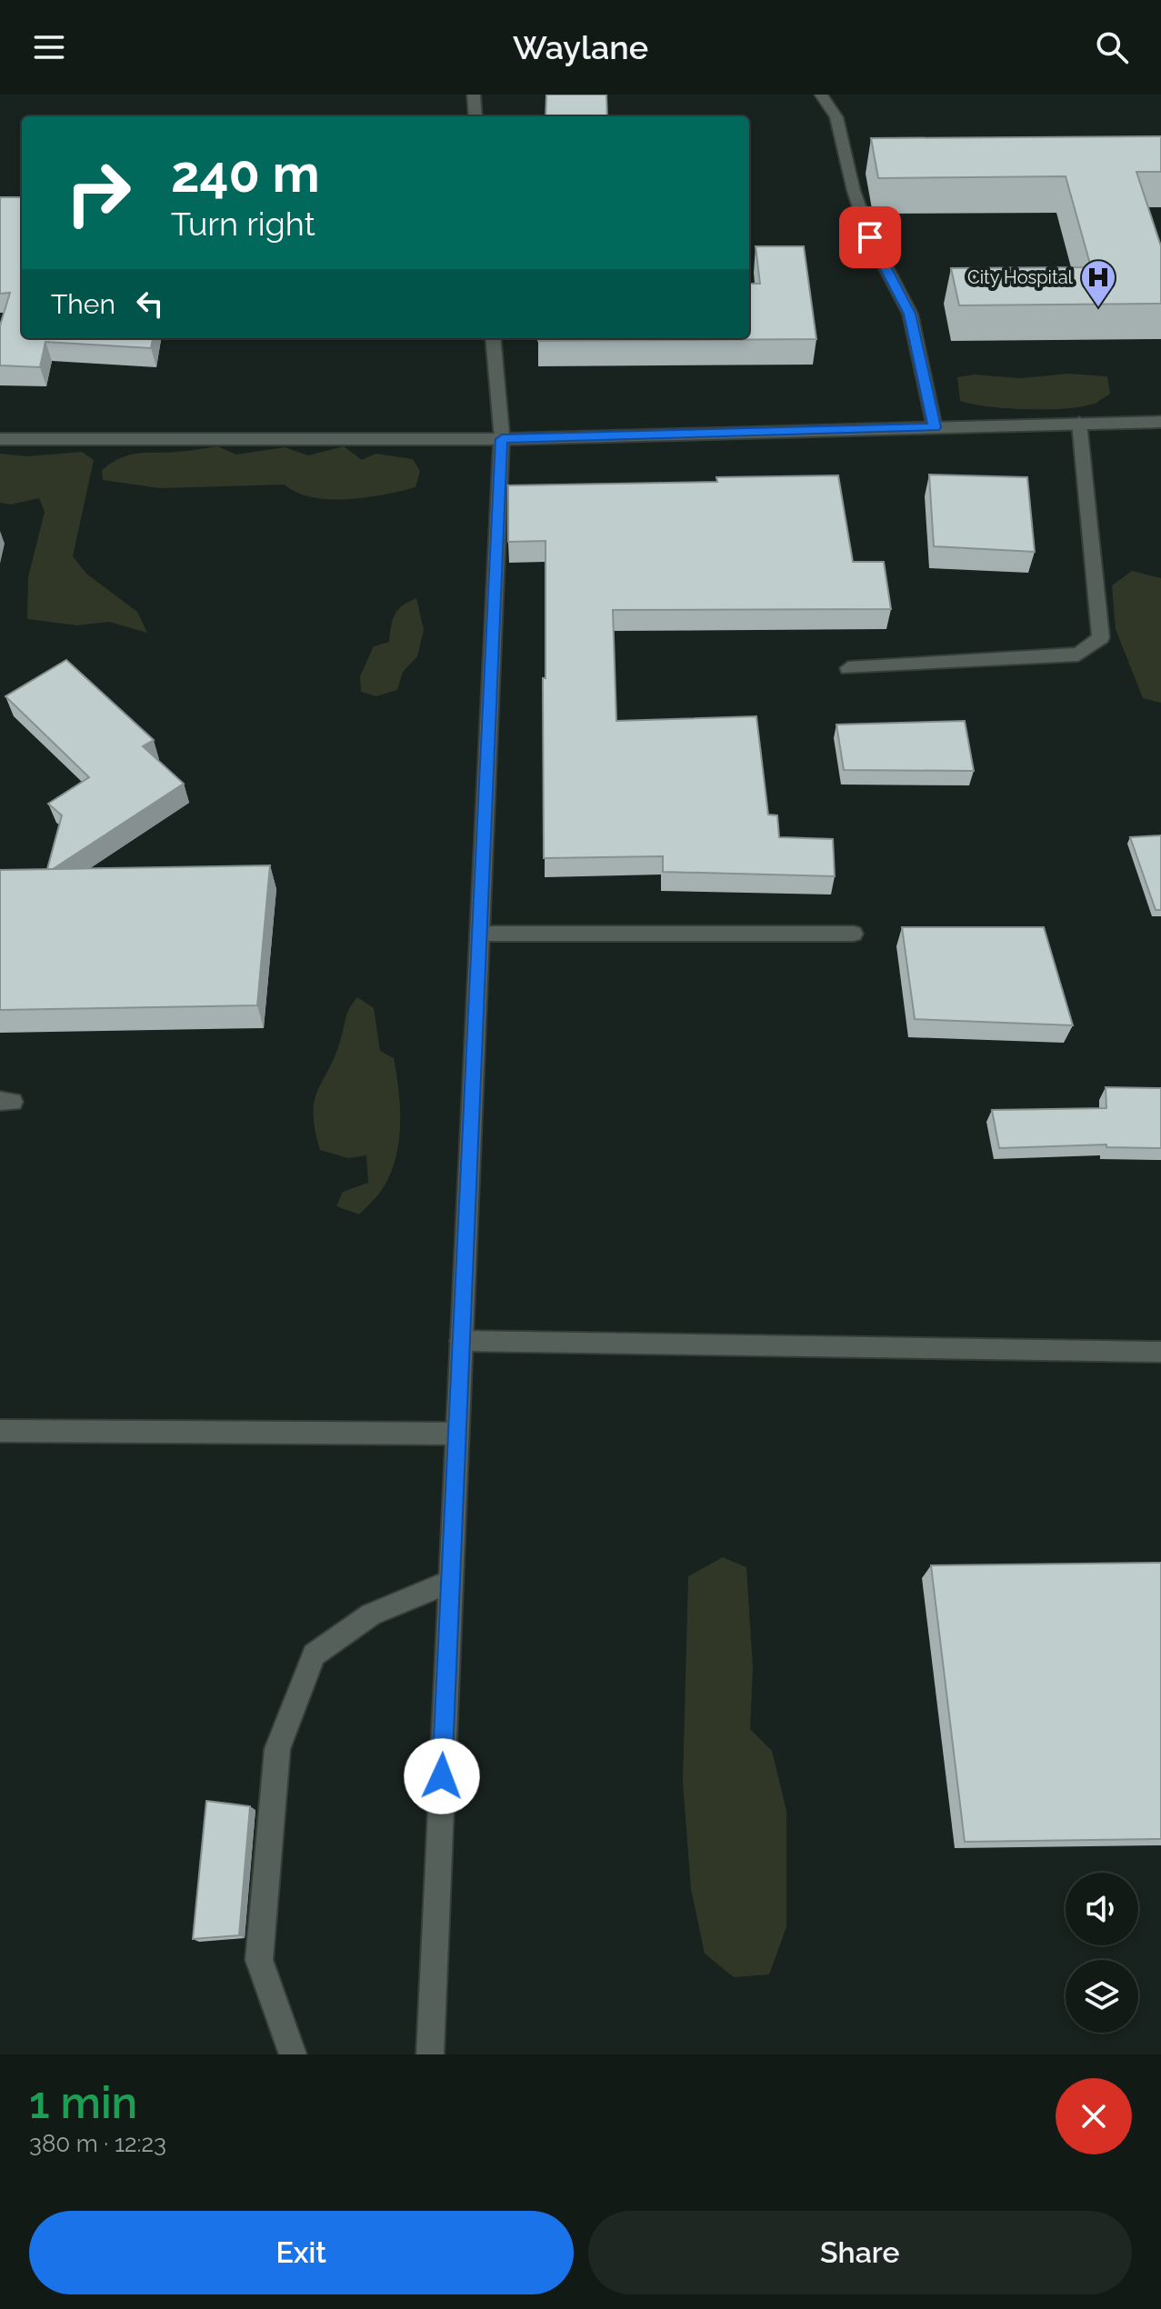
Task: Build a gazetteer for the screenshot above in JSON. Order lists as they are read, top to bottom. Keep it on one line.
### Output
{"places":{"hospital":["City Hospital"]},"page":{"header":"Waylane","turn":["240 m","Turn right"],"then":"Then","heading":["1 min","380 m · 12:23"],"buttons":["Exit","Share"]}}
